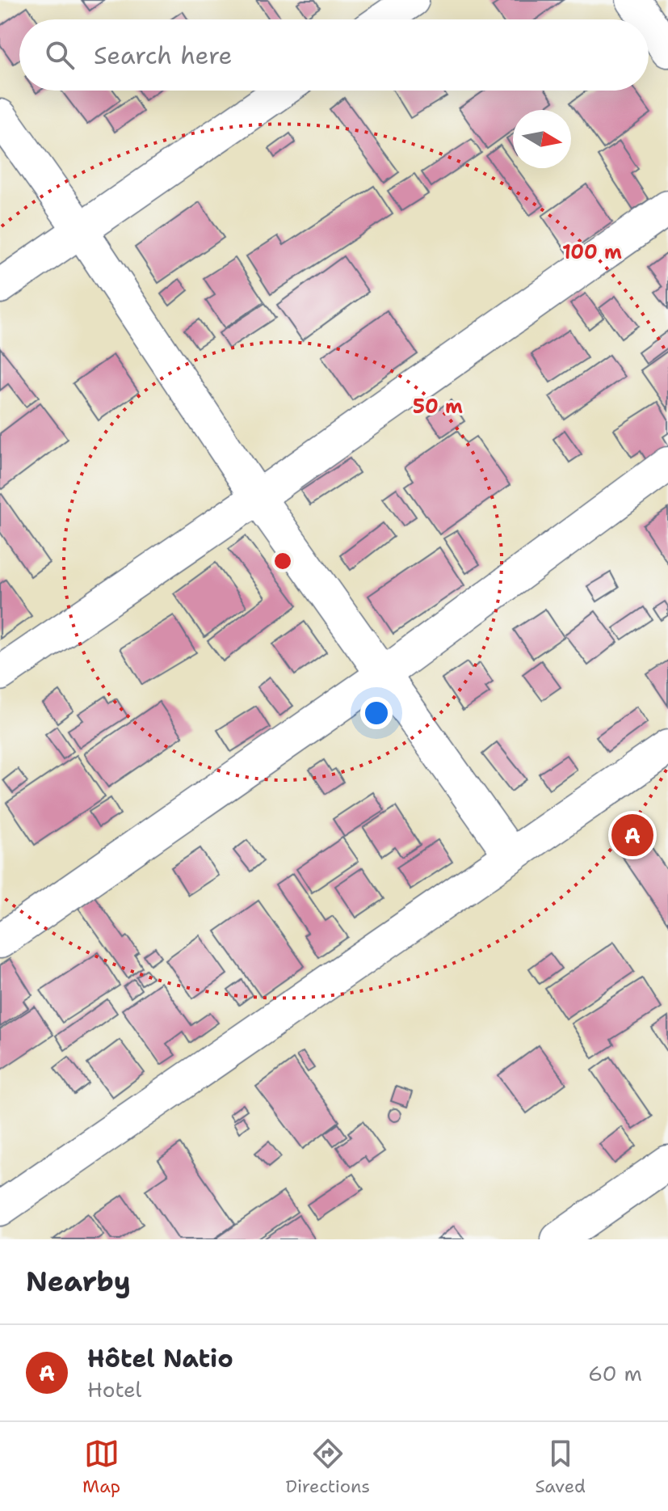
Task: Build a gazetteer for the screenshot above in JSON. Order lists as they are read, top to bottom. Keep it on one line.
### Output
{"north":"right","page":{"search":"Search here","pins":"A","heading":"Nearby","list":[{"mark":"A","name":"Hôtel Natio","note":"Hotel","value":"60 m"}],"nav":["Map","Directions","Saved"]},"rings":["100 m","50 m"]}
